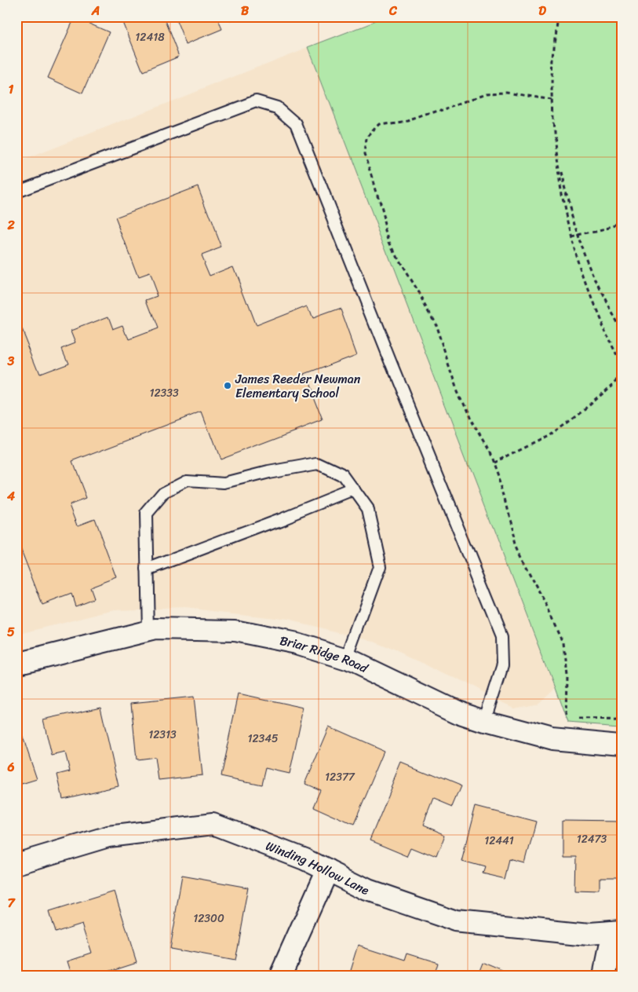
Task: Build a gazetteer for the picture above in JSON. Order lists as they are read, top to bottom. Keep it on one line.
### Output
{"streets":{"street":["Briar Ridge Road","Winding Hollow Lane"]},"places":["James Reeder Newman Elementary School"],"house_numbers":["12418","12333","12313","12345","12377","12473","12441","12300"],"grid":{"columns":["A","B","C","D"],"rows":["1","2","3","4","5","6","7"]}}
